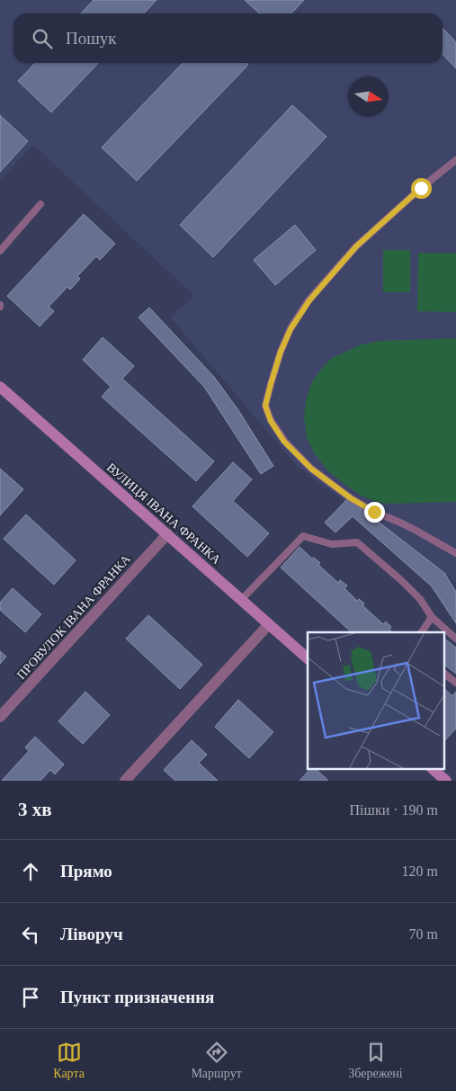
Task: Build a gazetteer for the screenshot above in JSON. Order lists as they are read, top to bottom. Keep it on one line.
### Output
{"streets":{"main road":["ВУЛИЦЯ ІВАНА ФРАНКА"],"street":["ПРОВУЛОК ІВАНА ФРАНКА"]},"crossings":[["ВУЛИЦЯ ІВАНА ФРАНКА","ПРОВУЛОК ІВАНА ФРАНКА"]],"north":"right","page":{"search":"Пошук","heading":["3 хв","Пішки · 190 m"],"list":[["Прямо","120 m"],["Ліворуч","70 m"],"Пункт призначення"],"nav":["Карта","Маршрут","Збережені"]}}
